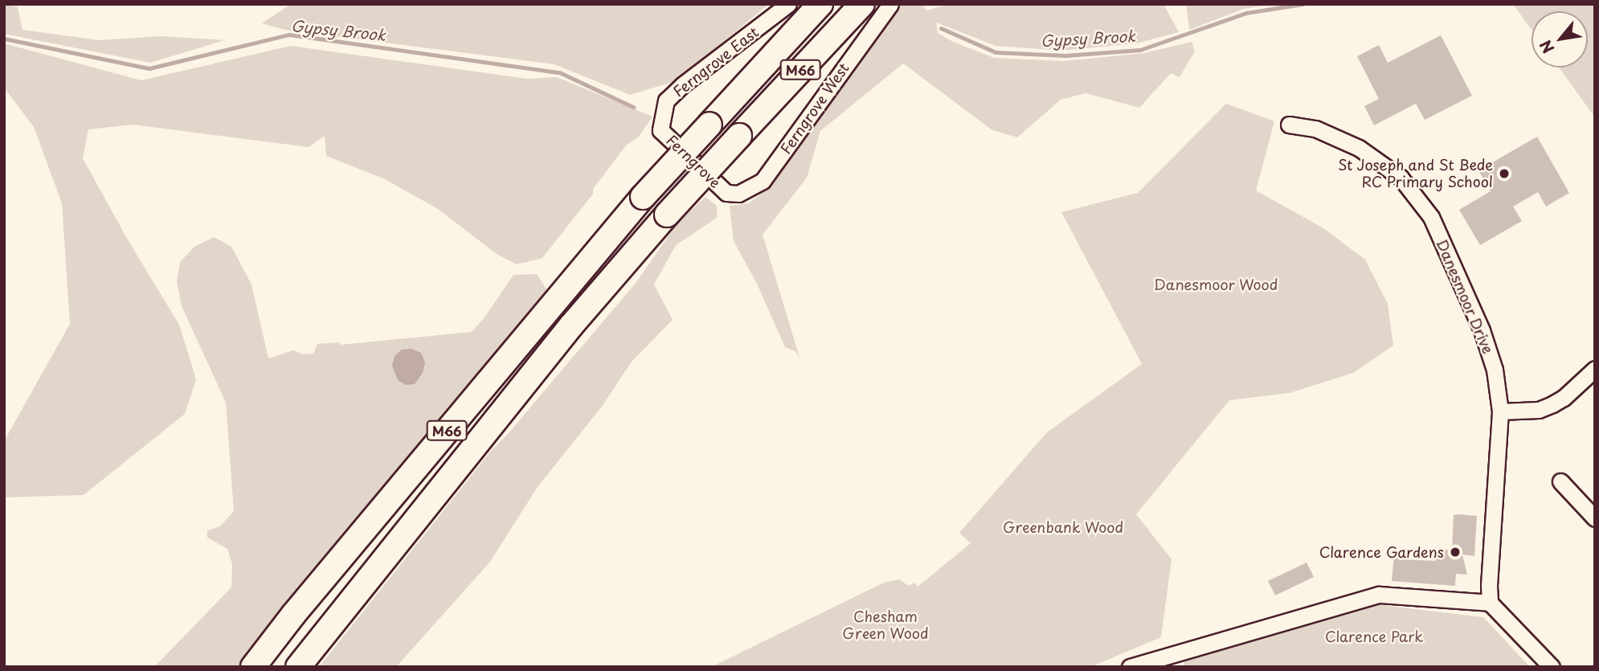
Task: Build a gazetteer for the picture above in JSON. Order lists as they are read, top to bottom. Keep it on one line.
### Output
{"streets":{"highway":["M66"],"street":["Ferngrove East","Ferngrove West","Ferngrove","Danesmoor Drive"]},"crossings":[["Ferngrove East","Ferngrove"],["Ferngrove West","Ferngrove"]],"water":["Gypsy Brook"],"parks":["Danesmoor Wood","Greenbank Wood","Chesham Green Wood","Clarence Park"],"places":["St Joseph and St Bede RC Primary School","Clarence Gardens"],"north":"bottom left"}
